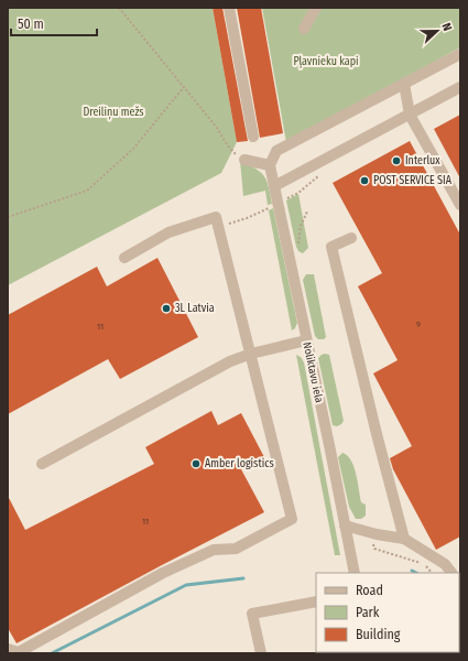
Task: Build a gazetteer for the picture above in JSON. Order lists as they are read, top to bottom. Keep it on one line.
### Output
{"streets":{"street":["Noliktavu iela"]},"parks":["Pļavnieku kapi","Dreiliņu mežs"],"places":["Interlux","POST SERVICE SIA","3L Latvia","Amber logistics"],"house_numbers":["9","11","11"],"legend":["Road","Park","Building"],"scale_bar":"50 m","north":"right"}
